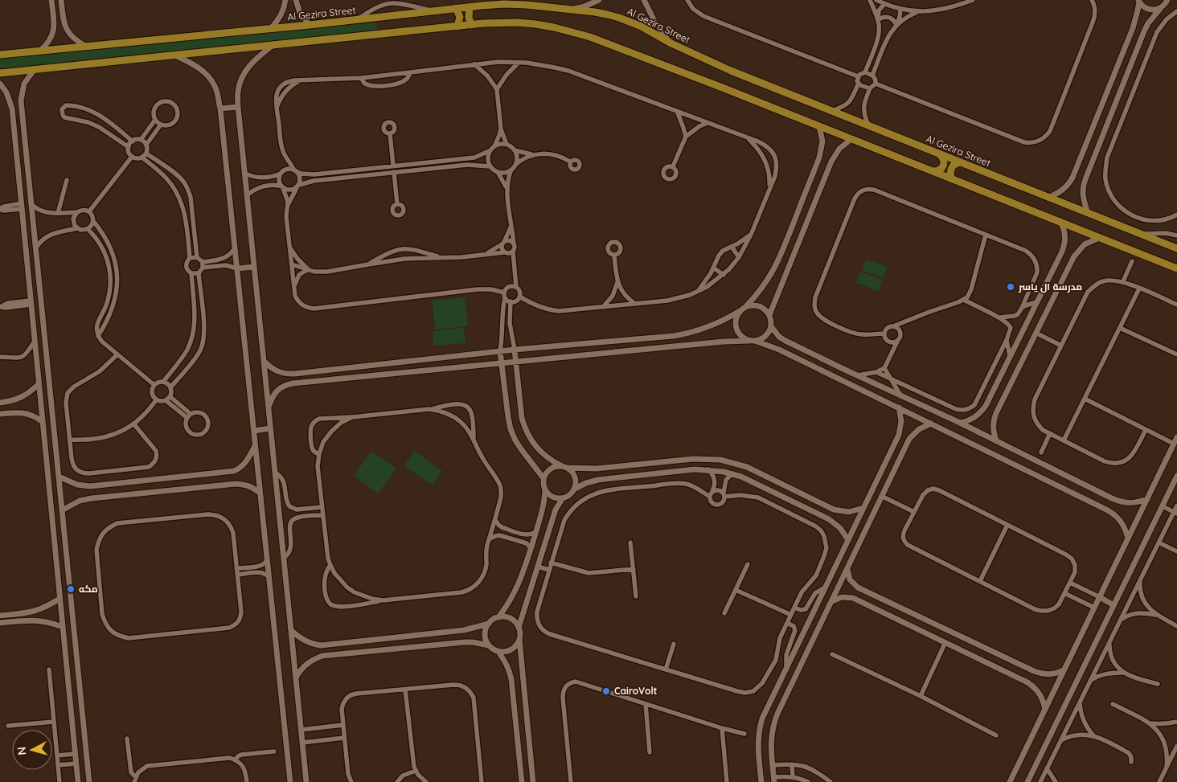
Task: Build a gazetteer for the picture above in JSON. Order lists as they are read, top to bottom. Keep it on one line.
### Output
{"streets":{"main road":["Al Gezira Street"]},"places":["مدرسة ال ياسر","مكه","CairoVolt"],"north":"left"}
